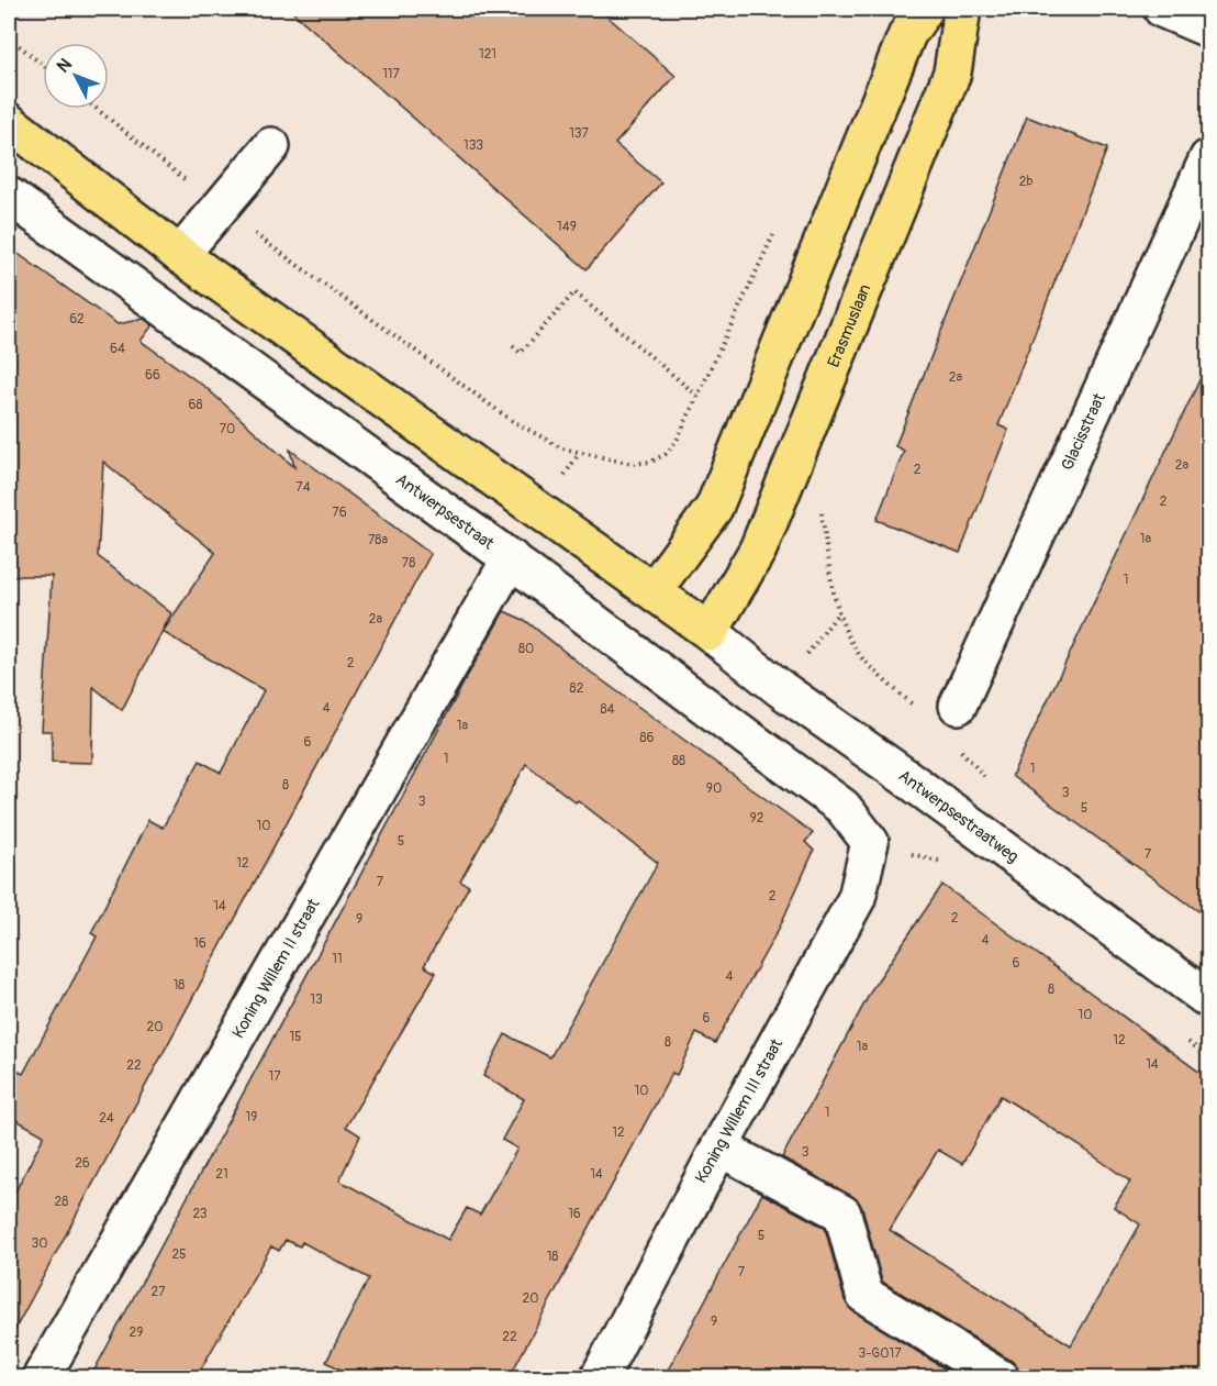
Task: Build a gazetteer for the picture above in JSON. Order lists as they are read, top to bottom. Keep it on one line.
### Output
{"streets":{"main road":["Erasmuslaan"],"street":["Glacisstraat","Antwerpsestraat","Antwerpsestraatweg","Koning Willem II straat","Koning Willem III straat"]},"crossings":[["Erasmuslaan","Antwerpsestraatweg"],["Antwerpsestraat","Koning Willem II straat"],["Antwerpsestraat","Koning Willem III straat"]],"house_numbers":["121","117","137","133","2b","149","62","64","66","2a","68","70","2a","2","74","2","76","1a","78a","78","1","2a","80","2","82","4","84","1a","86","6","1","88","1","8","90","3","3","5","92","10","5","7","12","7","2","14","2","9","4","16","11","6","4","18","8","13","10","6","20","15","12","8","1a","14","22","17","10","1","19","24","12","3","26","21","14","28","23","16","5","30","25","18","7","27","20","9","29","22","3-G017"],"north":"top left"}
